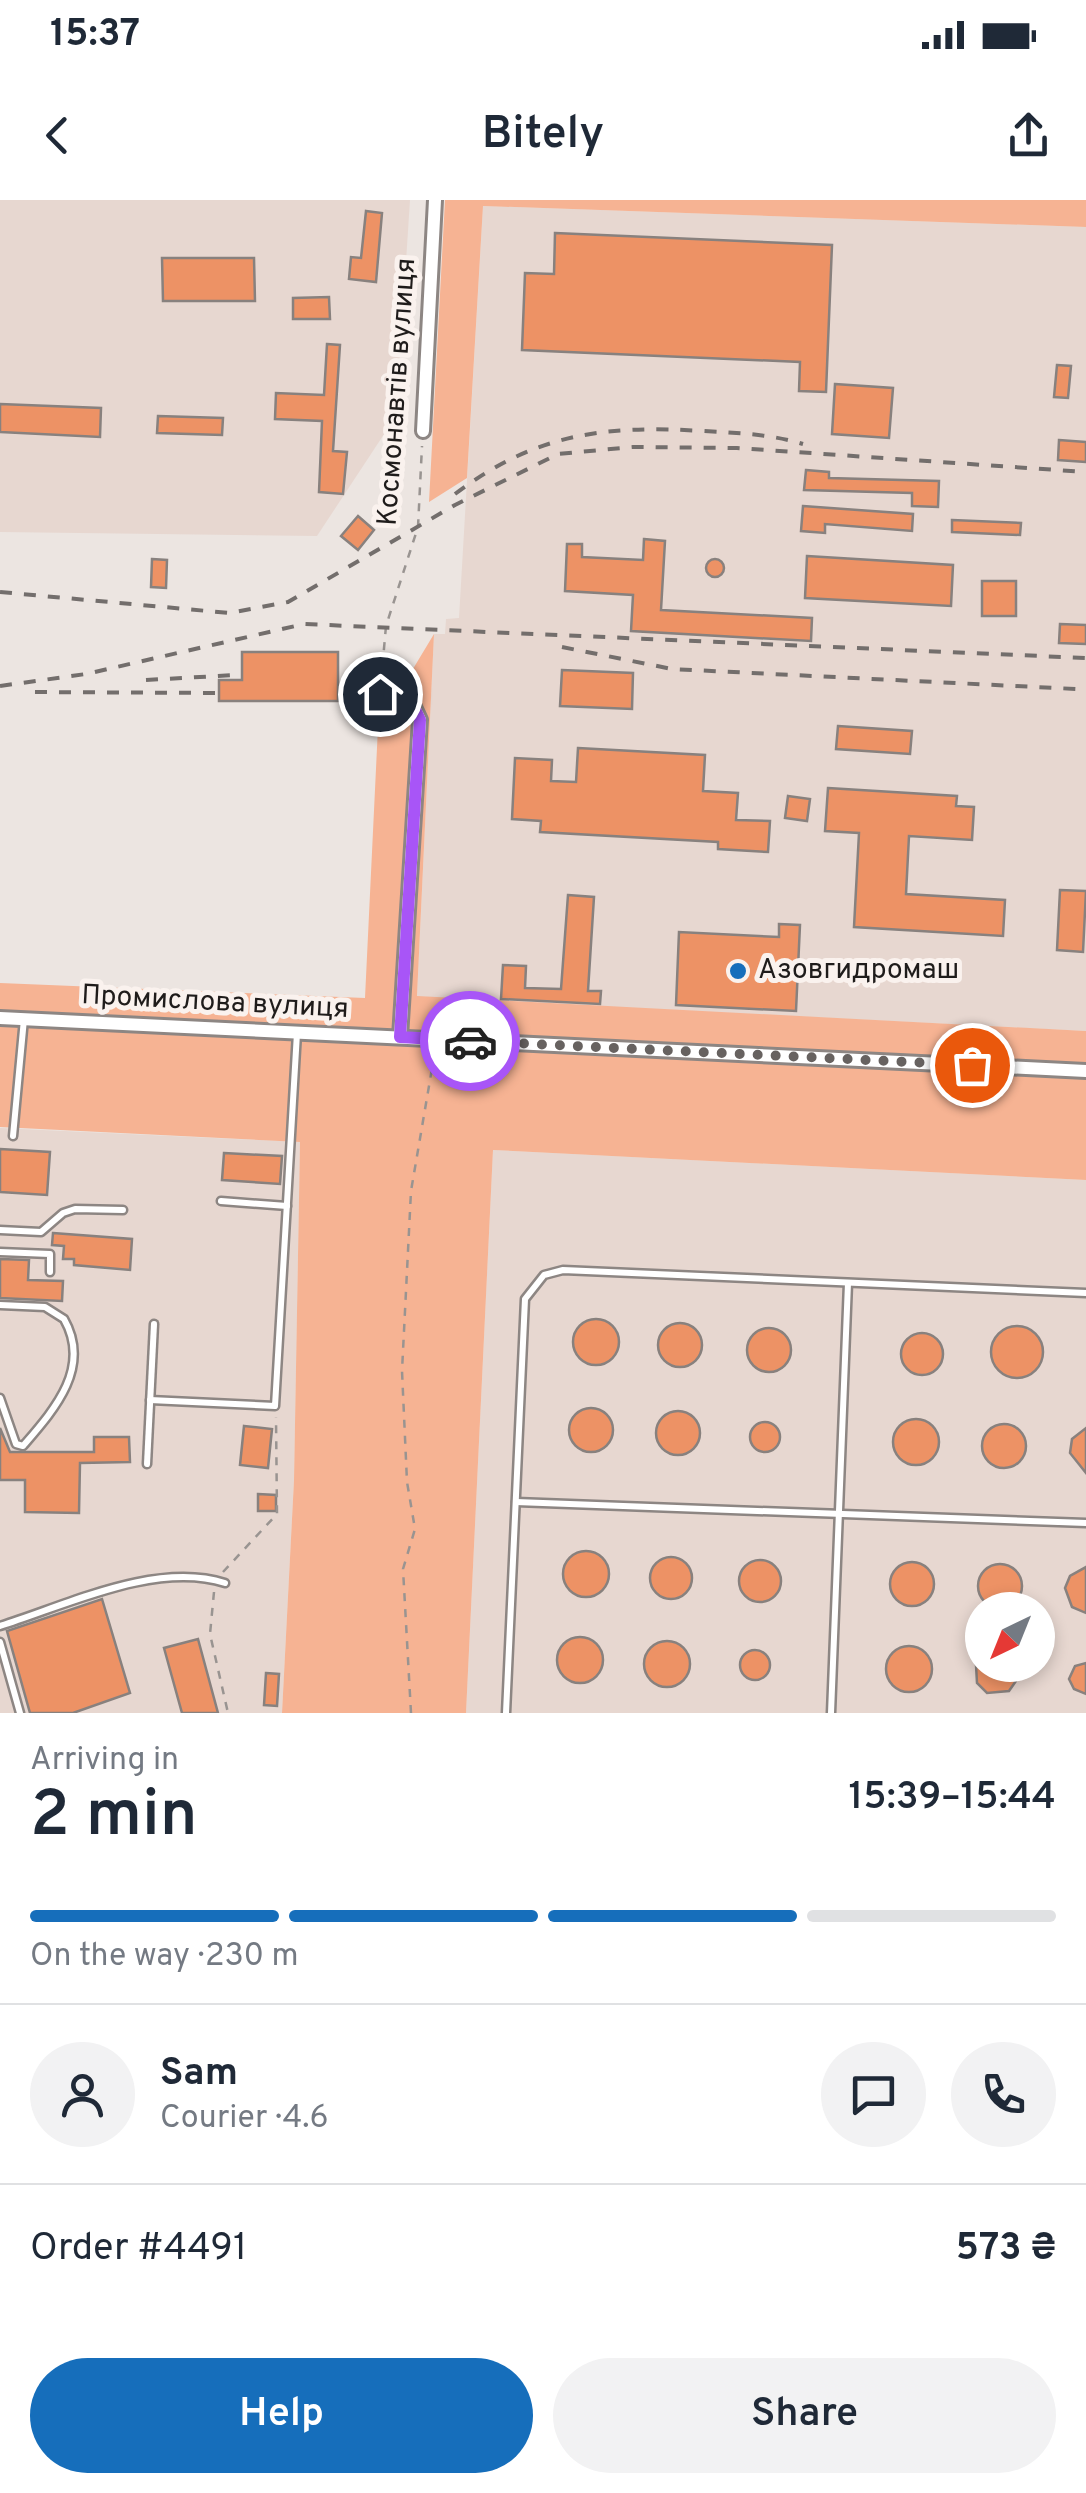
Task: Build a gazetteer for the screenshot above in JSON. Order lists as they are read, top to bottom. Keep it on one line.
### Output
{"streets":{"street":["Космонавтів вулиця","Промислова вулиця"]},"places":["Азовгидромаш"],"north":"bottom left","page":{"status":"15:37","header":"Bitely","heading":["2 min","Arriving in","15:39–15:44"],"panel":["Sam","Courier · 4.6","Order #4491","573 ₴"],"bar":"On the way · 230 m","buttons":["Help","Share"]}}
